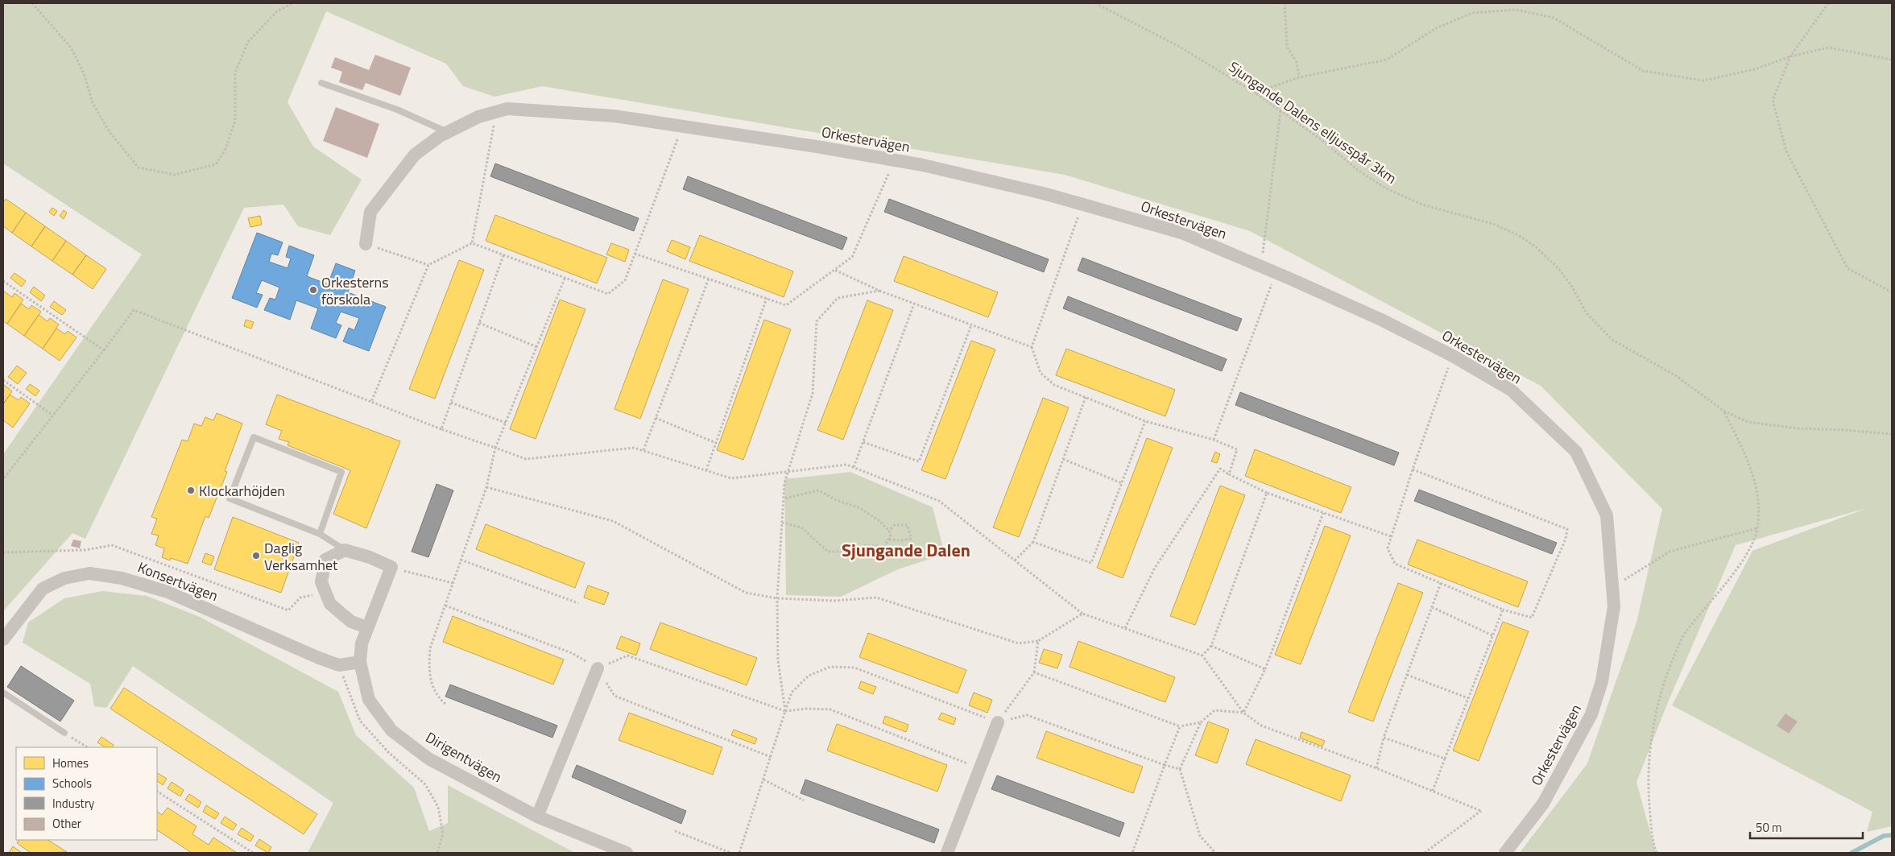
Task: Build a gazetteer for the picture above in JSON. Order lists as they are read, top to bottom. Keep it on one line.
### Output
{"streets":{"street":["Orkestervägen","Konsertvägen","Dirigentvägen"],"path":["Sjungande Dalens elljusspår 3km"]},"crossings":[["Konsertvägen","Dirigentvägen"]],"districts":["Sjungande Dalen"],"places":["Orkesterns förskola","Klockarhöjden","Daglig Verksamhet"],"legend":["Homes","Schools","Industry","Other"],"scale_bar":"50 m"}
